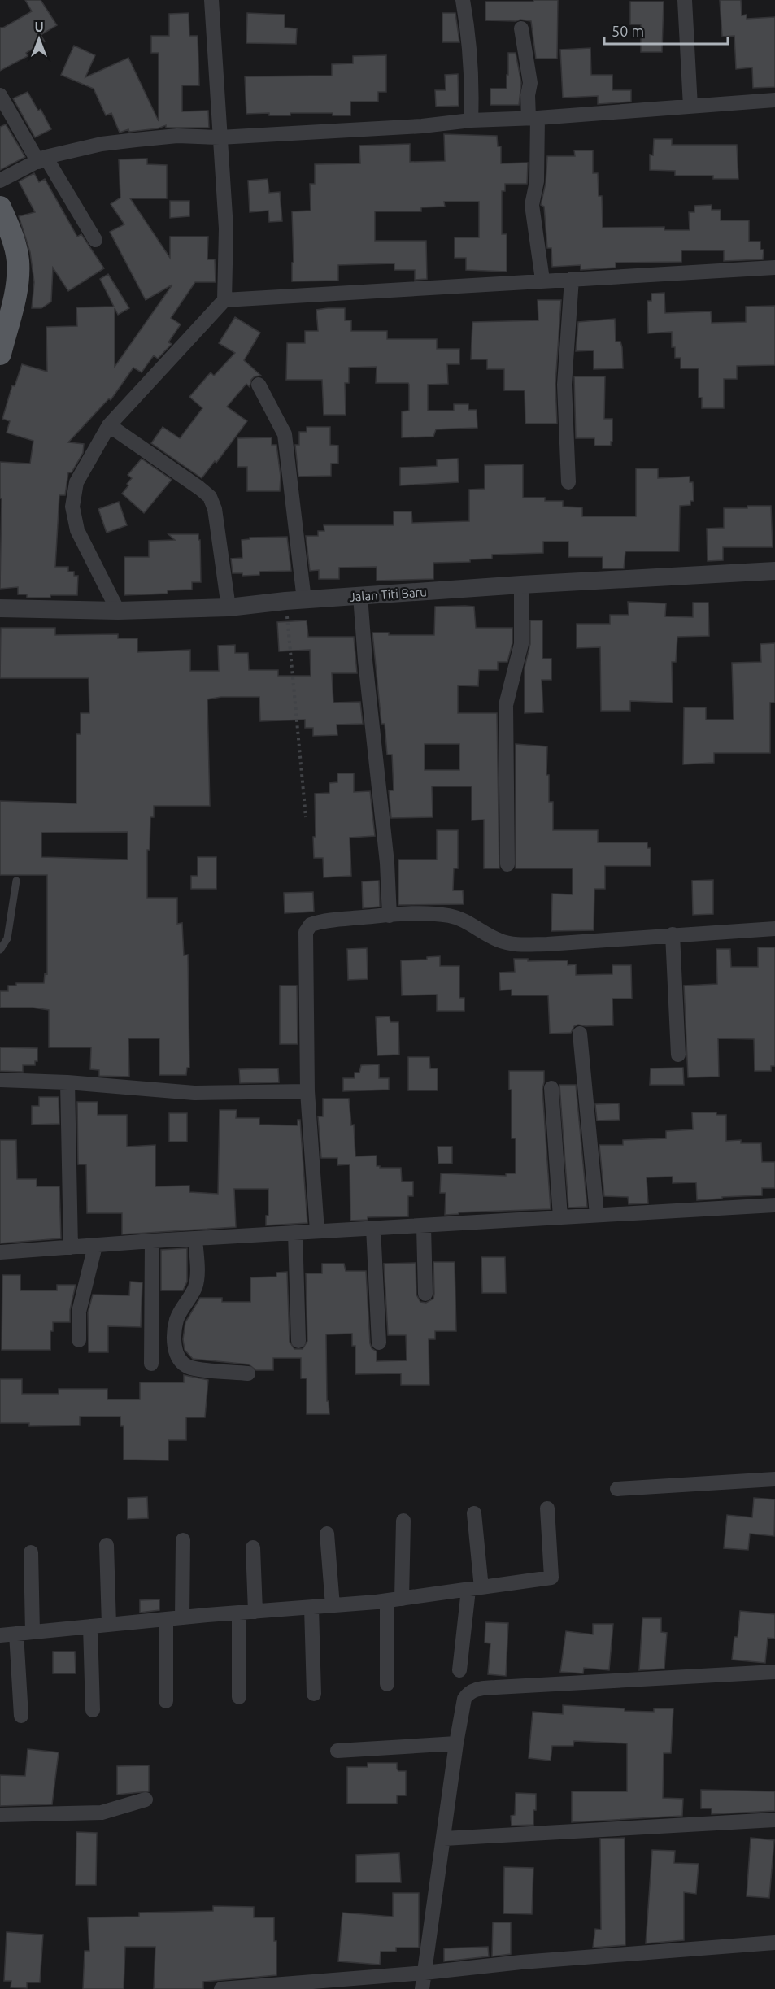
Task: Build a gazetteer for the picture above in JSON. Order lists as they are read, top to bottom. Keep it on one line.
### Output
{"streets":{"street":["Jalan Titi Baru"]},"scale_bar":"50 m","north":"top"}
